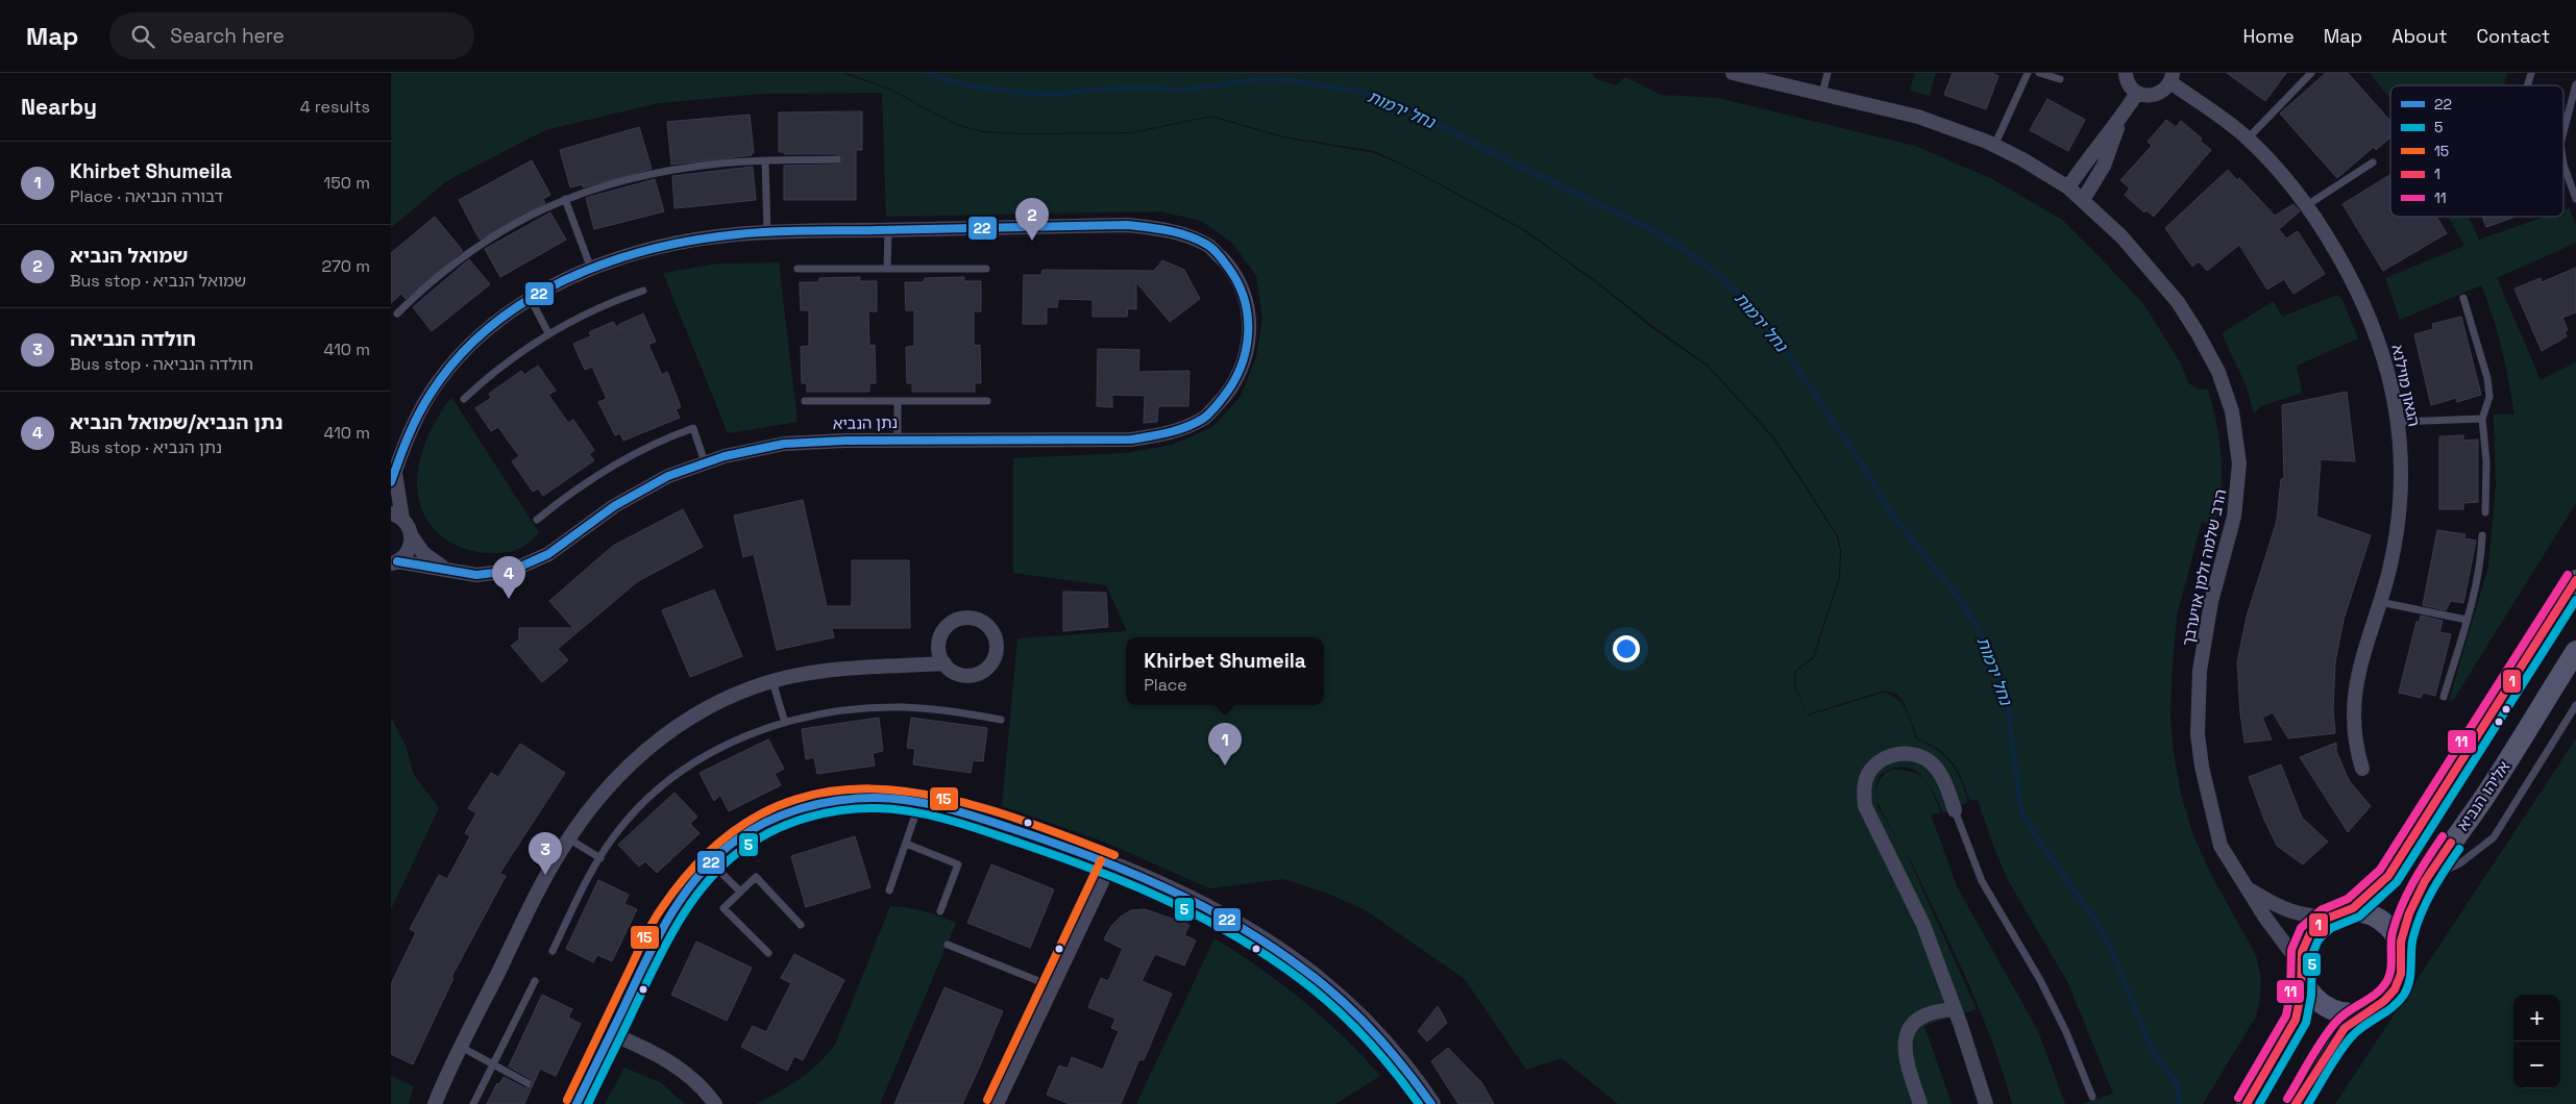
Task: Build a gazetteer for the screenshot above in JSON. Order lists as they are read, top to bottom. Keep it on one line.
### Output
{"streets":{"main road":["אליהו הנביא"],"street":["הגאון מוילנא","נתן הנביא","הרב שלמה זלמן אויערבך"]},"crossings":[["הרב שלמה זלמן אויערבך","אליהו הנביא"]],"water":["נחל ירמות"],"lines":["transit line 22","transit line 11","transit line 1","transit line 5","transit line 15"],"legend":["22","5","15","1","11"],"page":{"header":"Map","search":"Search here","nav":["Home","Map","About","Contact"],"heading":["Nearby","4 results"],"list":[{"mark":"1","name":"Khirbet Shumeila","note":"Place · דבורה הנביאה","value":"150 m"},{"mark":"2","name":"שמואל הנביא","note":"Bus stop · שמואל הנביא","value":"270 m"},{"mark":"3","name":"חולדה הנביאה","note":"Bus stop · חולדה הנביאה","value":"410 m"},{"mark":"4","name":"נתן הנביא/שמואל הנביא","note":"Bus stop · נתן הנביא","value":"410 m"}],"pins":["2","4","1","3"],"popup":["Khirbet Shumeila","Place"],"map_buttons":["+","−"]}}
